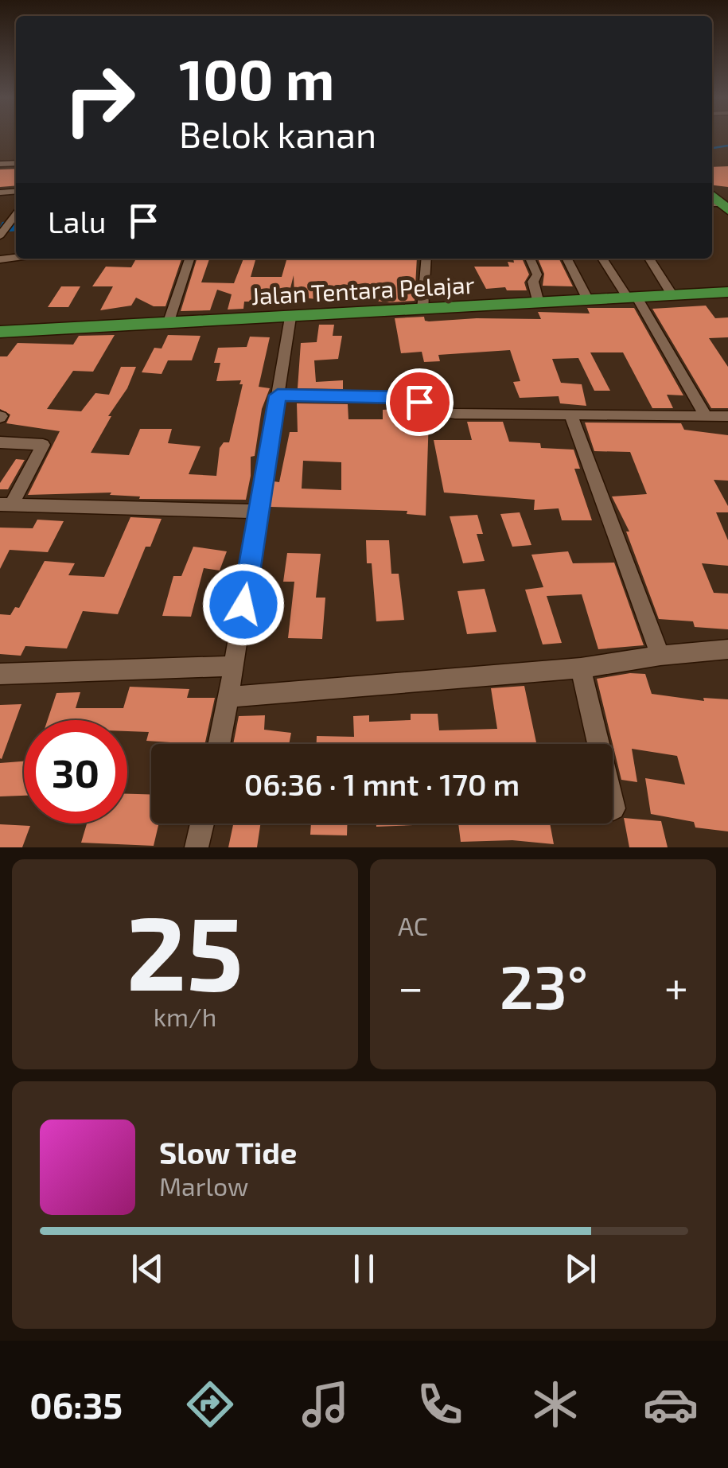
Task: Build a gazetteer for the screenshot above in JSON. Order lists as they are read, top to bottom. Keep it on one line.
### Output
{"streets":{"highway":["Jalan Tentara Pelajar"]},"page":{"turn":["100 m","Belok kanan"],"then":"Lalu","limit":"30","trip":"06:36 · 1 mnt · 170 m","tile":[["25","km/h"],"AC"],"heat":["−","23°","+"],"song":["Slow Tide","Marlow"],"tabs":"06:35"}}
